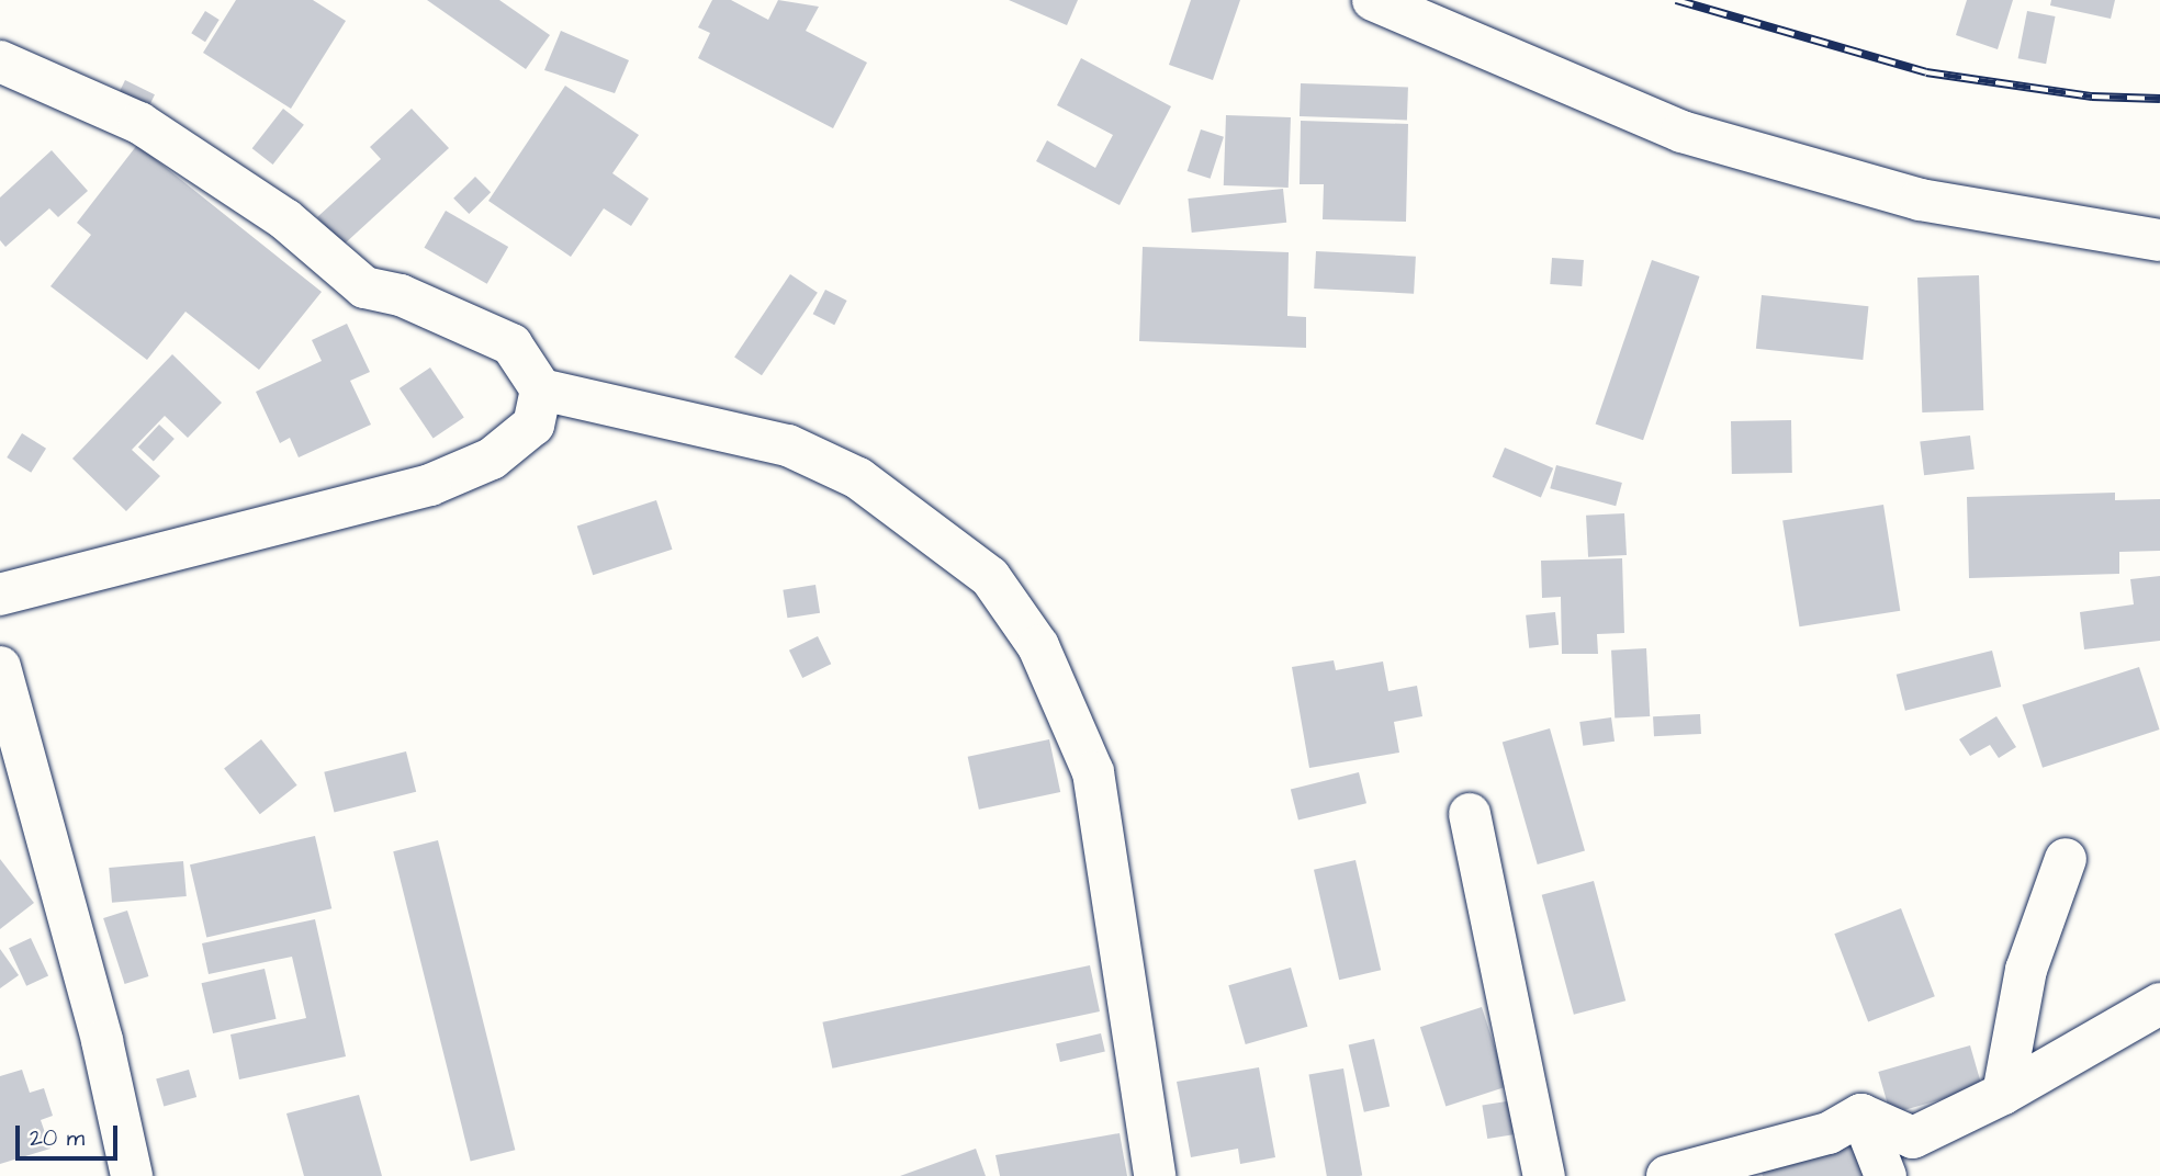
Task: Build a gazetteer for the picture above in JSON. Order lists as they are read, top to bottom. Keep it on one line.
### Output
{"scale_bar":"20 m"}
